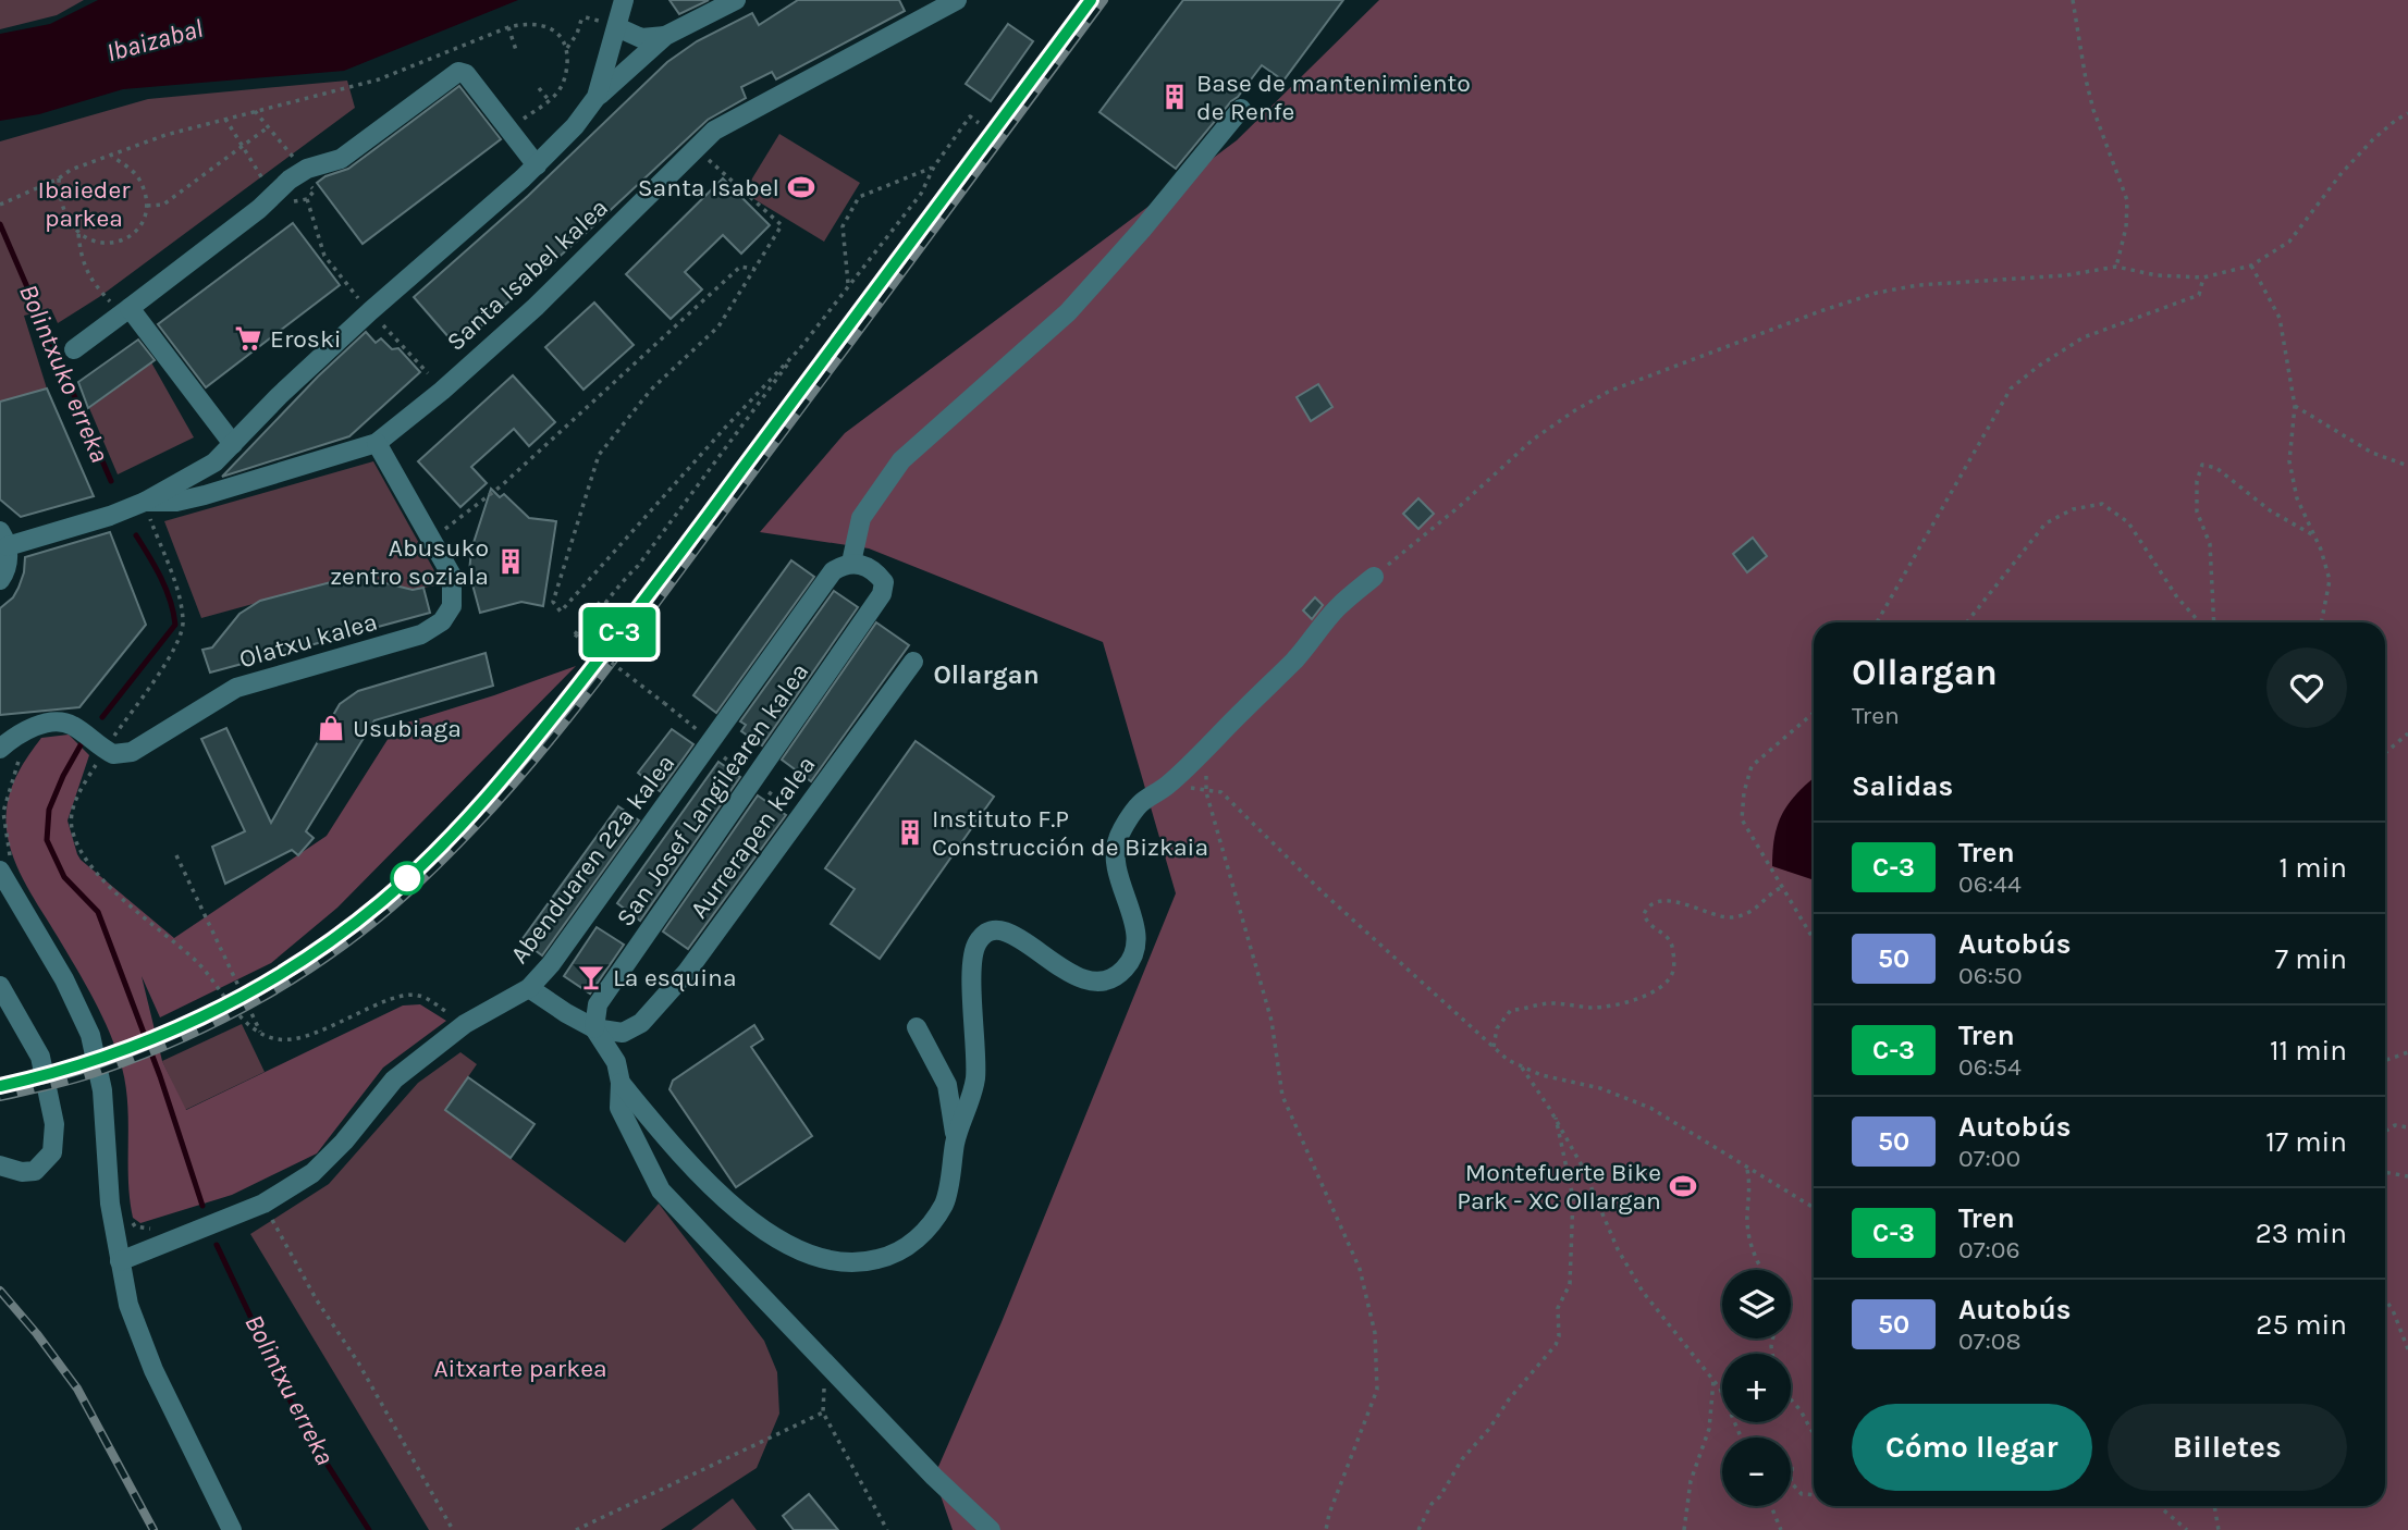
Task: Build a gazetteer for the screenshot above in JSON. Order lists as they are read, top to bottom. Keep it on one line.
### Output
{"streets":{"street":["Santa Isabel kalea","Olatxu kalea","San Josef Langilearen kalea","Aurrerapen kalea","Abenduaren 22a kalea"]},"crossings":[["Santa Isabel kalea","Olatxu kalea"],["San Josef Langilearen kalea","Aurrerapen kalea"],["San Josef Langilearen kalea","Abenduaren 22a kalea"]],"districts":["Ollargan"],"water":["Ibaizabal","Bolintxuko erreka","Bolintxu erreka"],"parks":["Ibaieder parkea","Aitxarte parkea"],"places":{"building":["Base de mantenimiento de Renfe","Abusuko zentro soziala","Instituto F.P Construcción de Bizkaia"],"sports":["Santa Isabel","Montefuerte Bike Park - XC Ollargan"],"supermarket":["Eroski"],"shop":["Usubiaga"],"bar":["La esquina"]},"page":{"on_map":"C-3","heading":[["Ollargan","Tren"],"Salidas"],"list":[{"mark":"C-3","name":"Tren","note":"06:44","value":"1 min"},{"mark":"50","name":"Autobús","note":"06:50","value":"7 min"},{"mark":"C-3","name":"Tren","note":"06:54","value":"11 min"},{"mark":"50","name":"Autobús","note":"07:00","value":"17 min"},{"mark":"C-3","name":"Tren","note":"07:06","value":"23 min"},{"mark":"50","name":"Autobús","note":"07:08","value":"25 min"}],"map_buttons":["+","−"],"buttons":["Cómo llegar","Billetes"]}}
